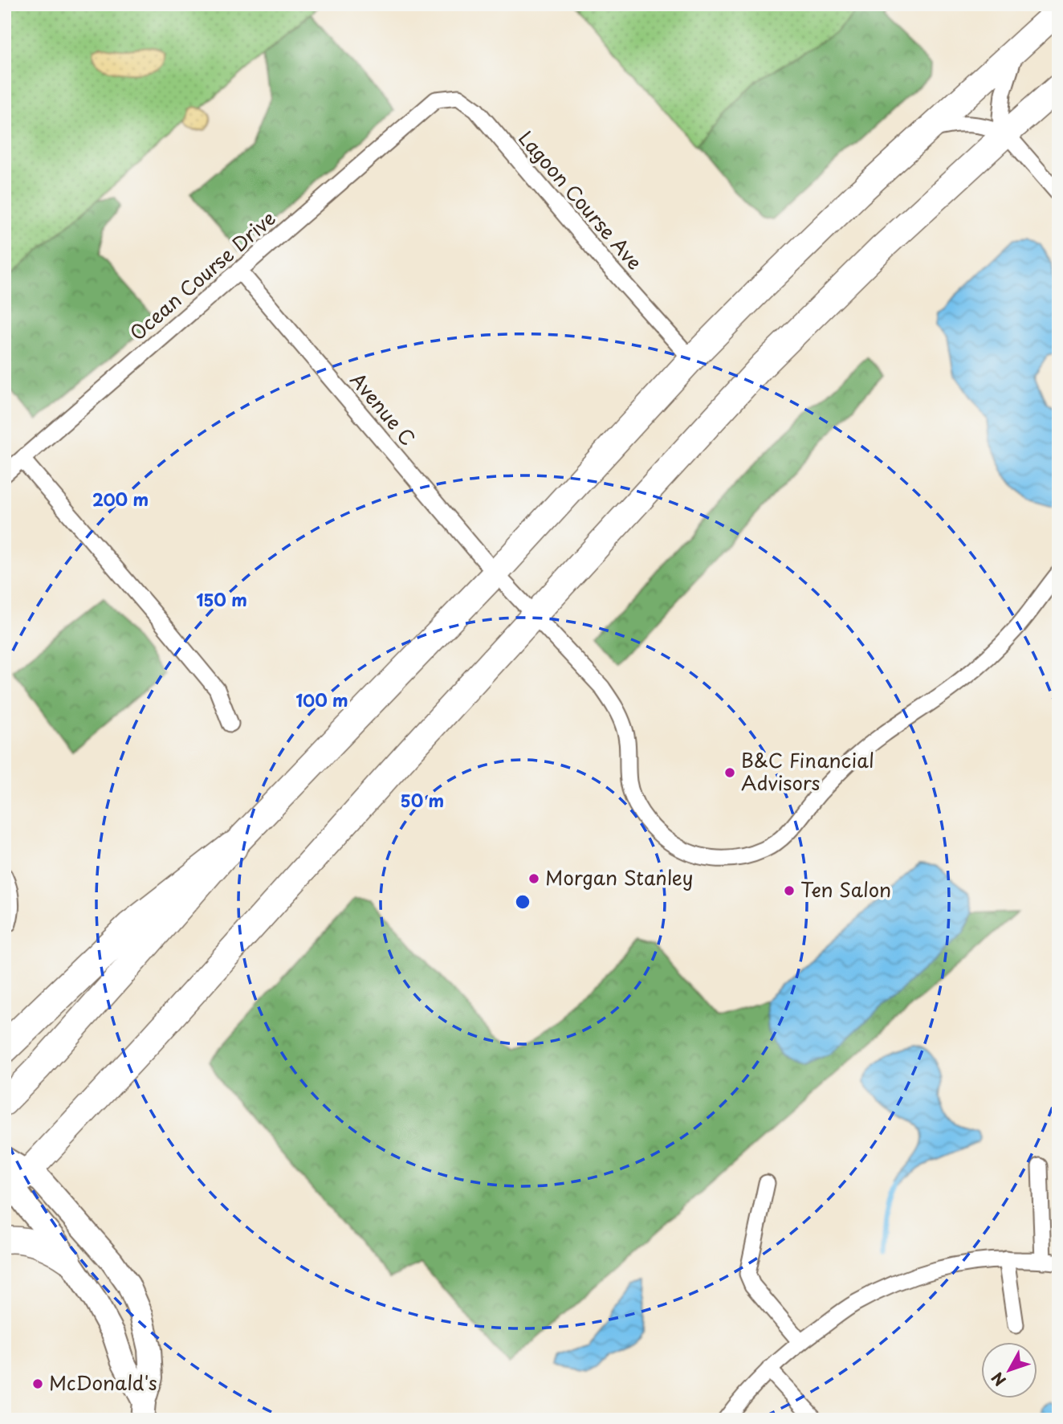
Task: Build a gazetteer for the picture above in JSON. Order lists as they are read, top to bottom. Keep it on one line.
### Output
{"streets":{"street":["Lagoon Course Ave","Ocean Course Drive","Avenue C"]},"crossings":[["Lagoon Course Ave","Ocean Course Drive"],["Ocean Course Drive","Avenue C"]],"places":["B&C Financial Advisors","Morgan Stanley","Ten Salon","McDonald's"],"north":"bottom left","rings":["200 m","150 m","100 m","50 m"]}
